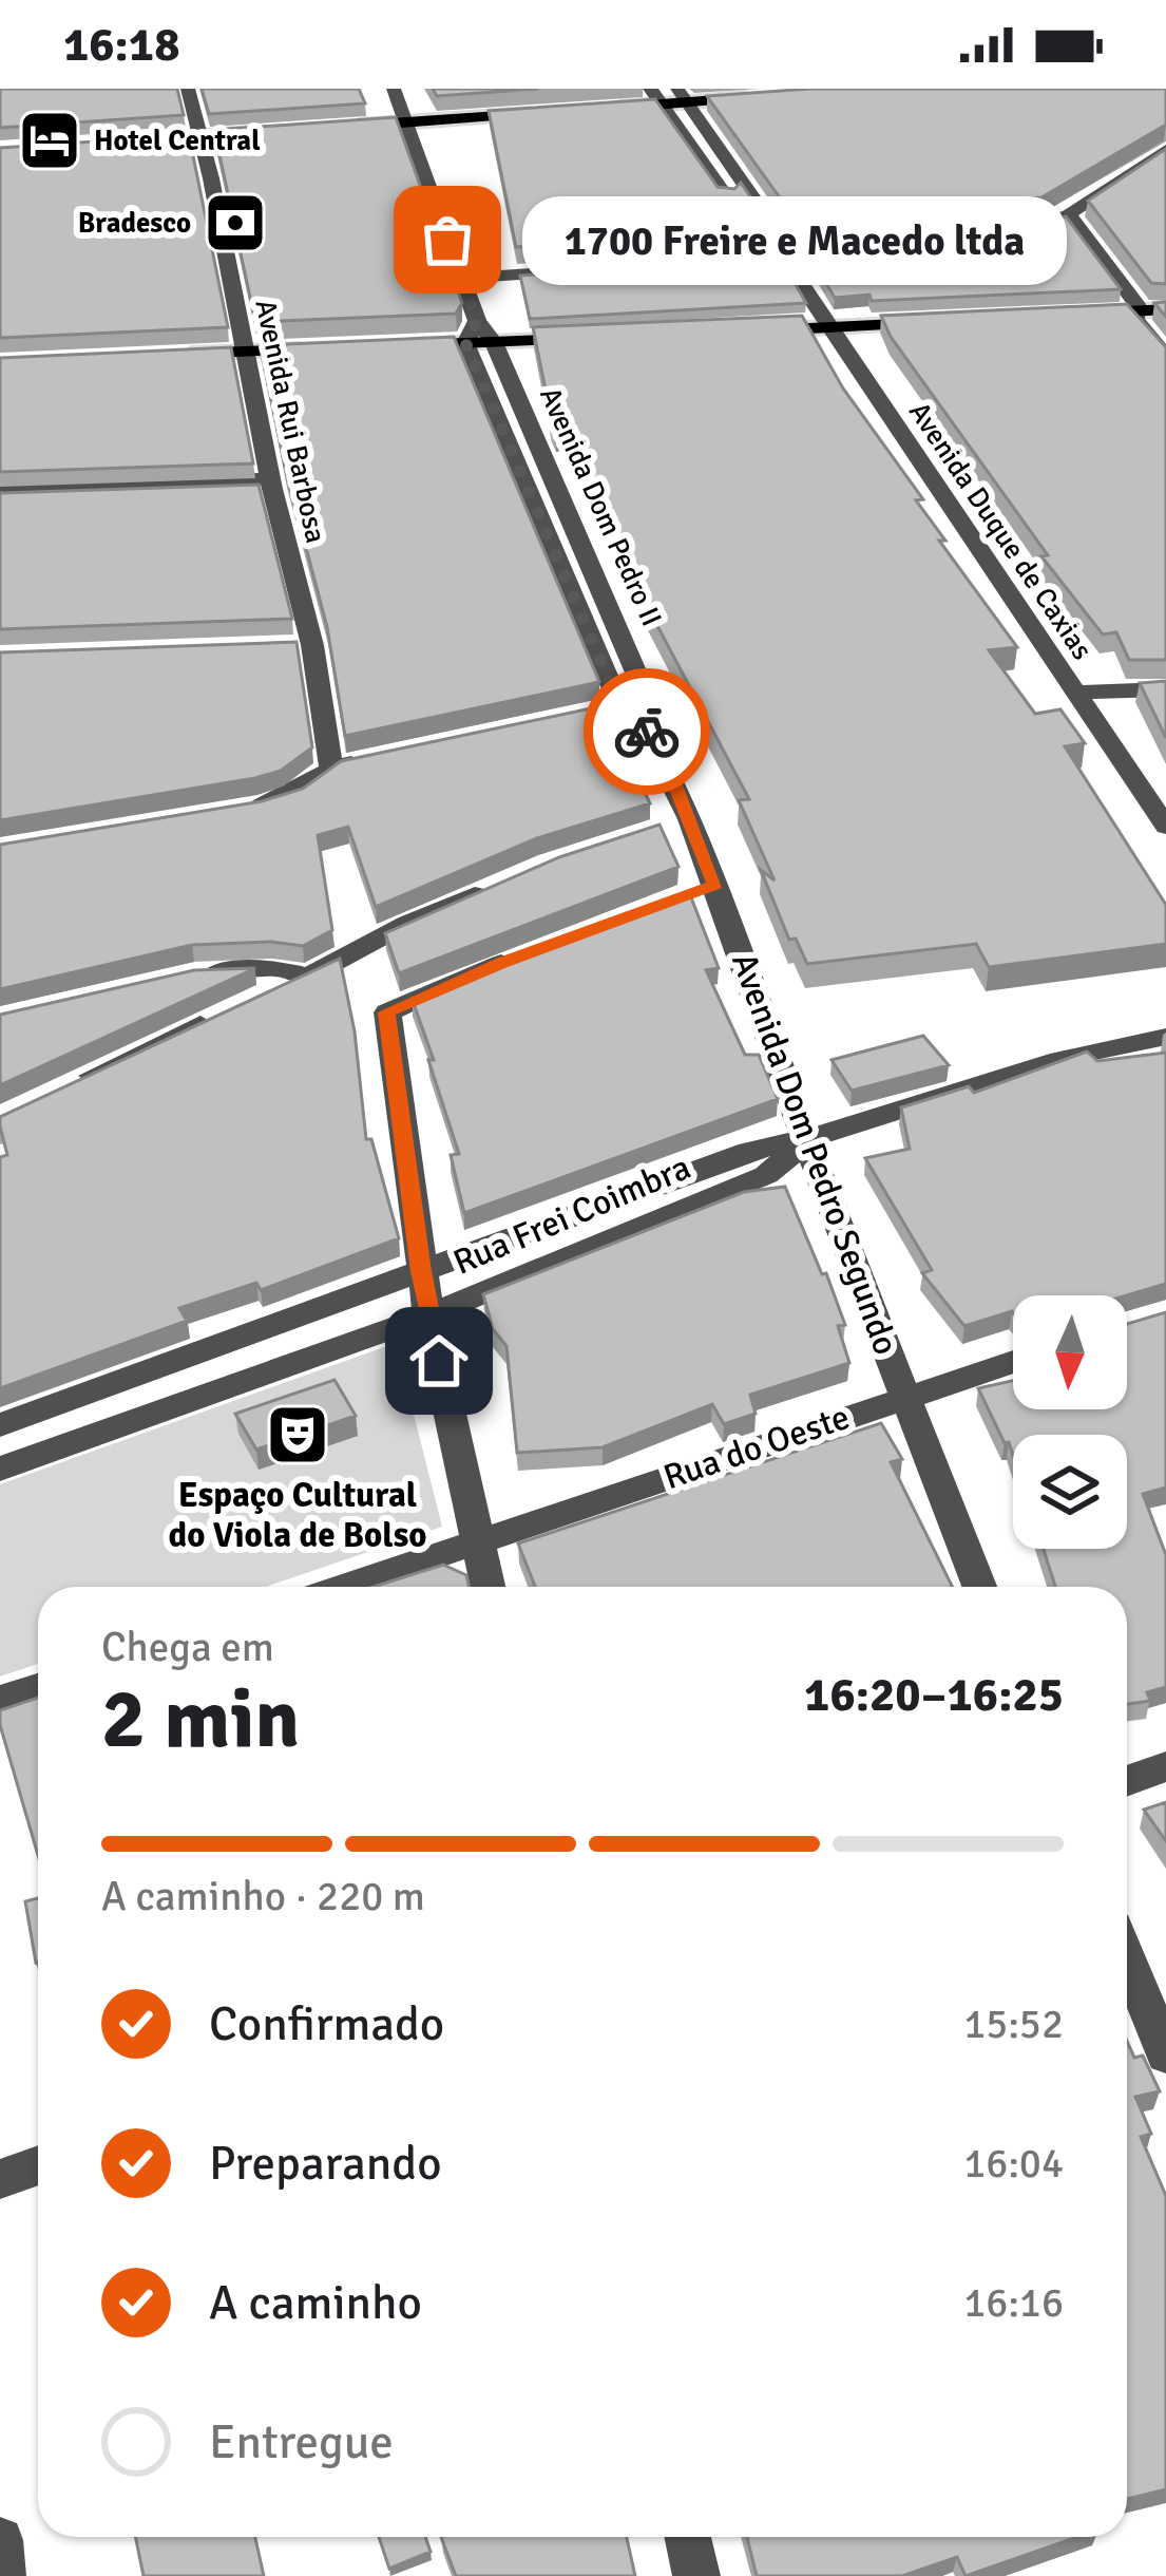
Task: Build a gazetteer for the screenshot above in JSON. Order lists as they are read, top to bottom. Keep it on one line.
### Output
{"streets":{"street":["Avenida Rui Barbosa","Avenida Dom Pedro II","Avenida Duque de Caxias","Avenida Dom Pedro Segundo","Rua Frei Coimbra","Rua do Oeste"]},"crossings":[["Avenida Dom Pedro II","Avenida Dom Pedro Segundo"],["Avenida Dom Pedro Segundo","Rua Frei Coimbra"],["Avenida Dom Pedro Segundo","Rua do Oeste"]],"places":{"hotel":["Hotel Central"],"bank":["Bradesco"],"other":["1700 Freire e Macedo ltda"],"theatre":["Espaço Cultural do Viola de Bolso"]},"north":"bottom","page":{"status":"16:18","bubble":"1700 Freire e Macedo ltda","heading":["2 min","Chega em","16:20–16:25"],"bar":"A caminho · 220 m","list":[["Confirmado","15:52"],["Preparando","16:04"],["A caminho","16:16"],"Entregue"]}}
